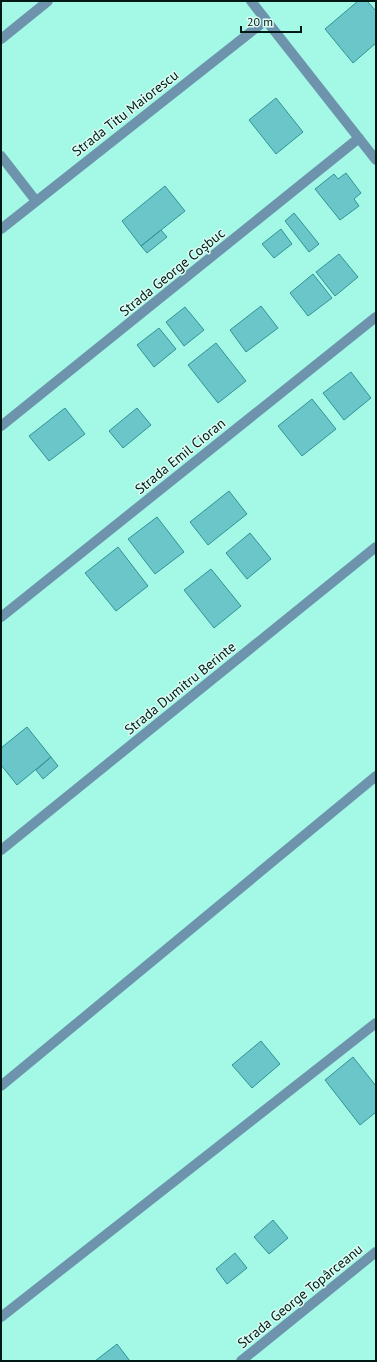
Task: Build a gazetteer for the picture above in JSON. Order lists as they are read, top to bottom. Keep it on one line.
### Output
{"streets":{"street":["Strada Titu Maiorescu","Strada George Coșbuc","Strada Emil Cioran","Strada Dumitru Berinte","Strada George Topârceanu"]},"scale_bar":"20 m"}
